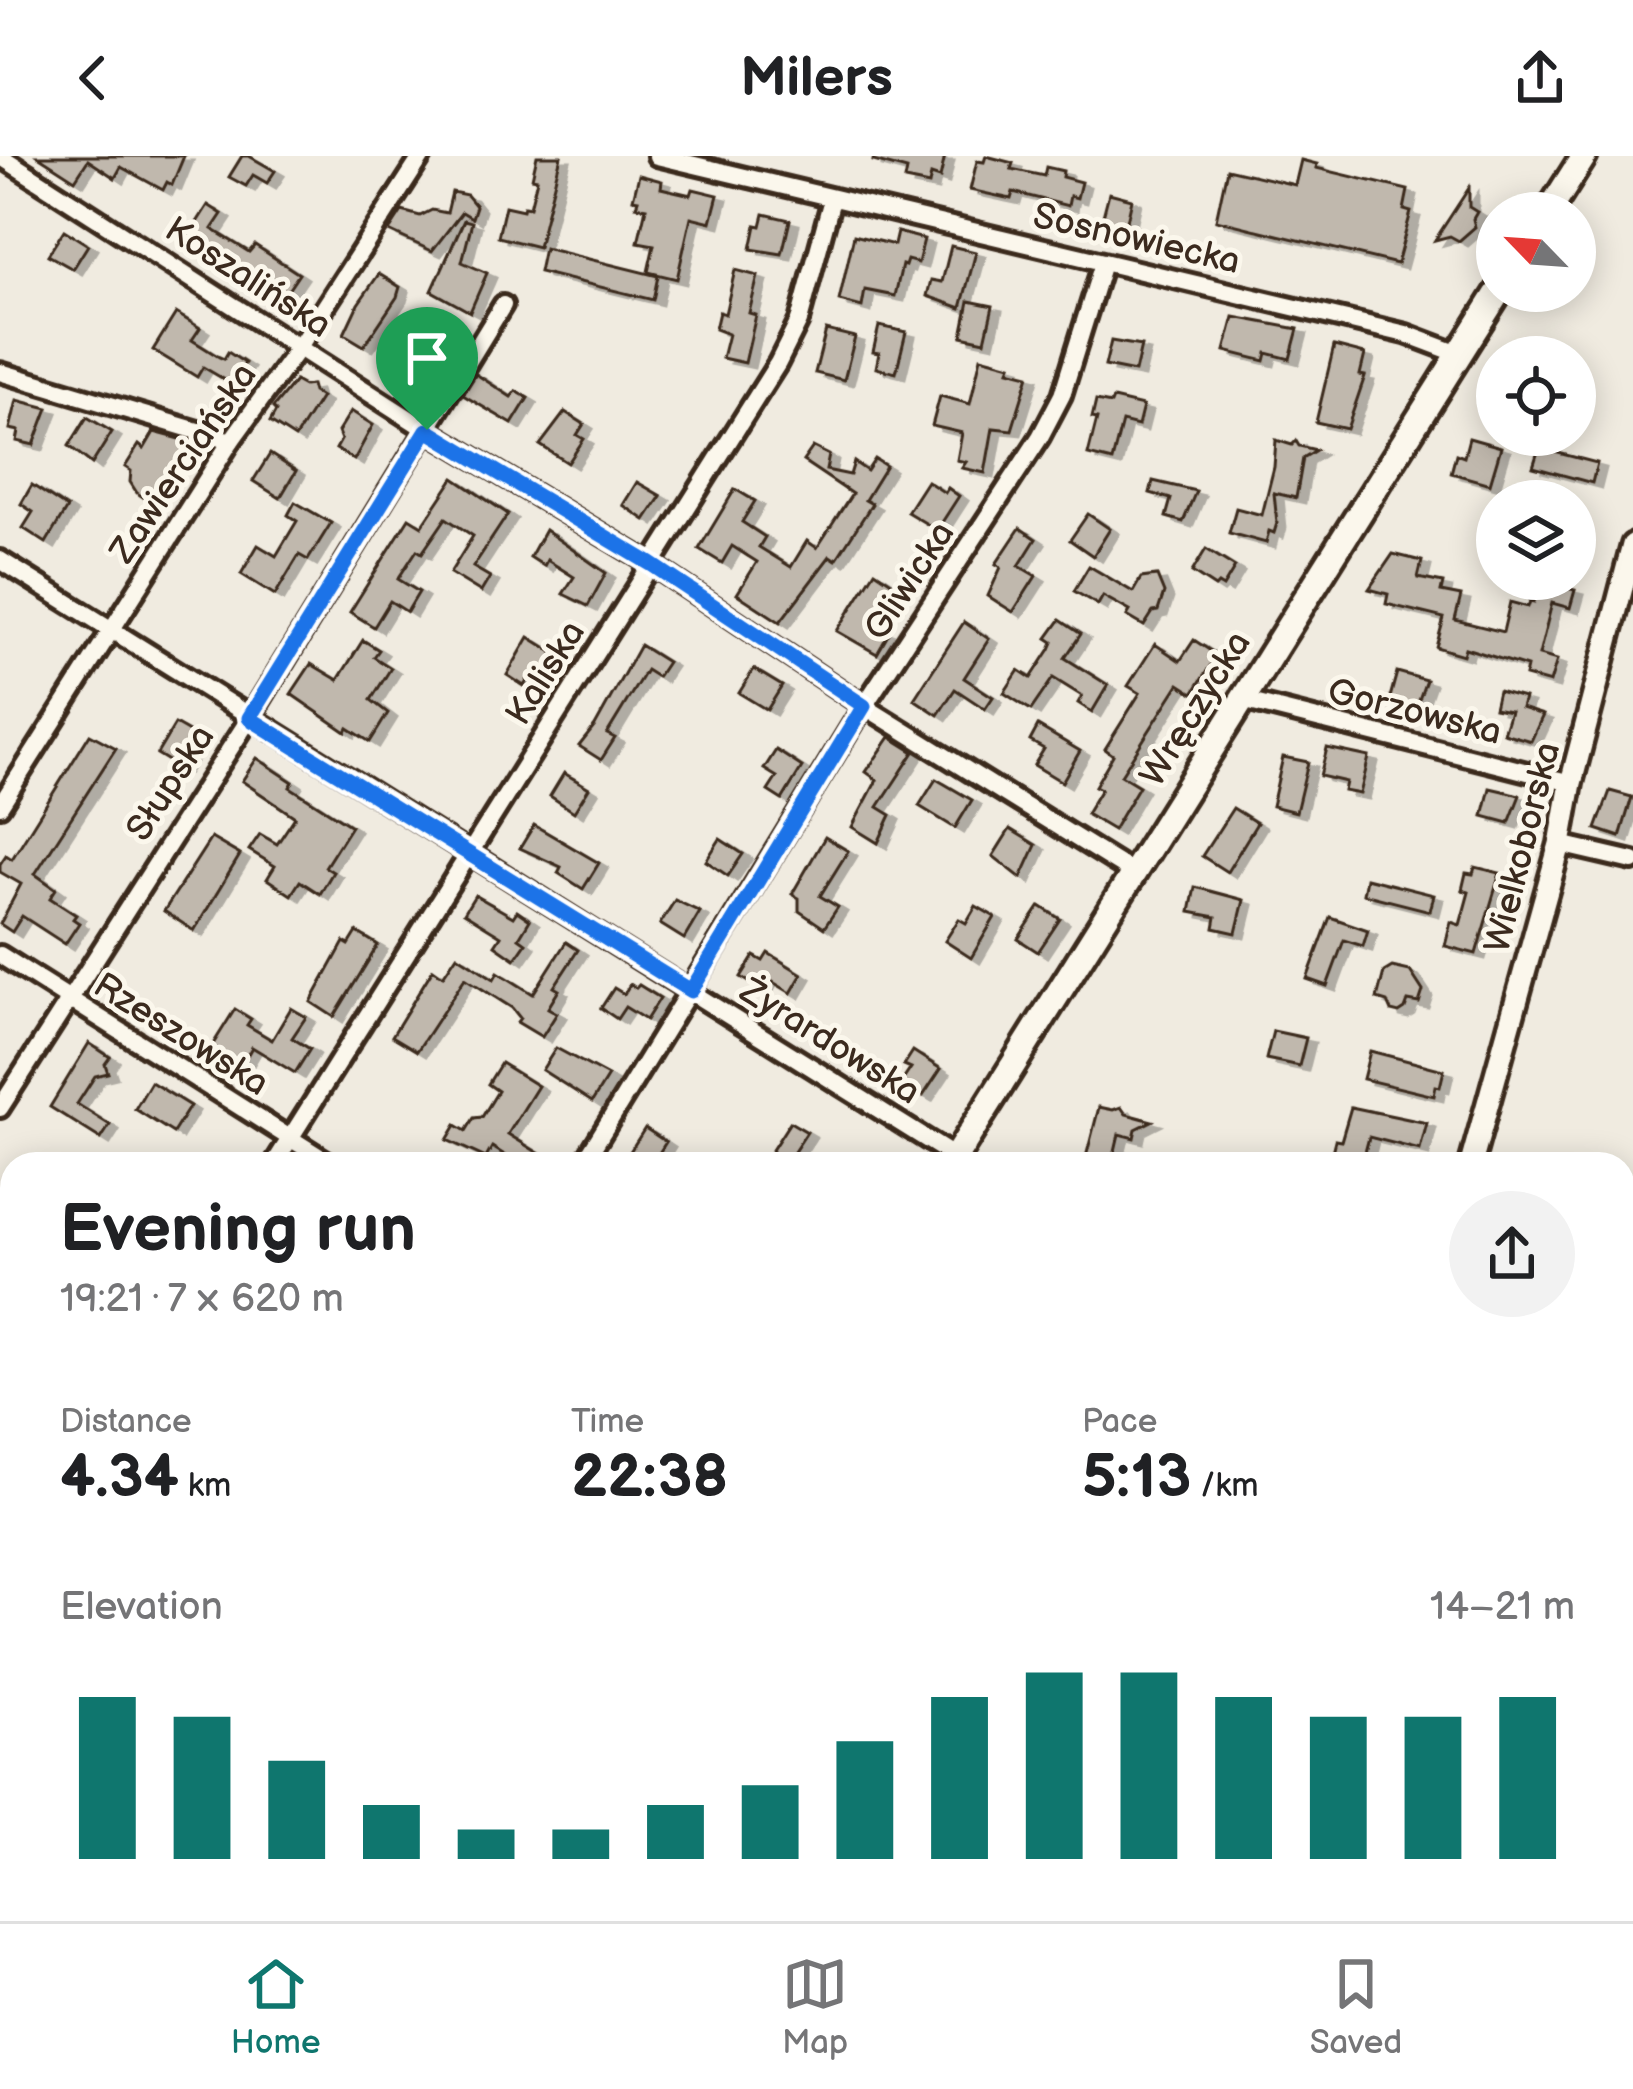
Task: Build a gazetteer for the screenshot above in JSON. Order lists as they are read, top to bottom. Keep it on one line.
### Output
{"streets":{"main road":["Wręczycka"],"street":["Sosnowiecka","Koszalińska","Zawierciańska","Gliwicka","Kaliska","Gorzowska","Słupska","Wielkoborska","Rzeszowska","Żyrardowska"]},"crossings":[["Sosnowiecka","Gliwicka"],["Sosnowiecka","Kaliska"],["Sosnowiecka","Wręczycka"],["Koszalińska","Zawierciańska"],["Koszalińska","Gliwicka"],["Koszalińska","Kaliska"],["Koszalińska","Wręczycka"],["Koszalińska","Słupska"],["Zawierciańska","Żyrardowska"],["Gliwicka","Żyrardowska"],["Kaliska","Rzeszowska"],["Kaliska","Żyrardowska"],["Wręczycka","Gorzowska"],["Gorzowska","Wielkoborska"],["Słupska","Rzeszowska"],["Słupska","Żyrardowska"]],"north":"top left","page":{"header":"Milers","heading":["Evening run","19:21 · 7 × 620 m"],"stats":[["Distance","4.34 km"],["Time","22:38"],["Pace","5:13 /km"]],"chart":["Elevation","14–21 m"],"tabs":["Home","Map","Saved"]}}
